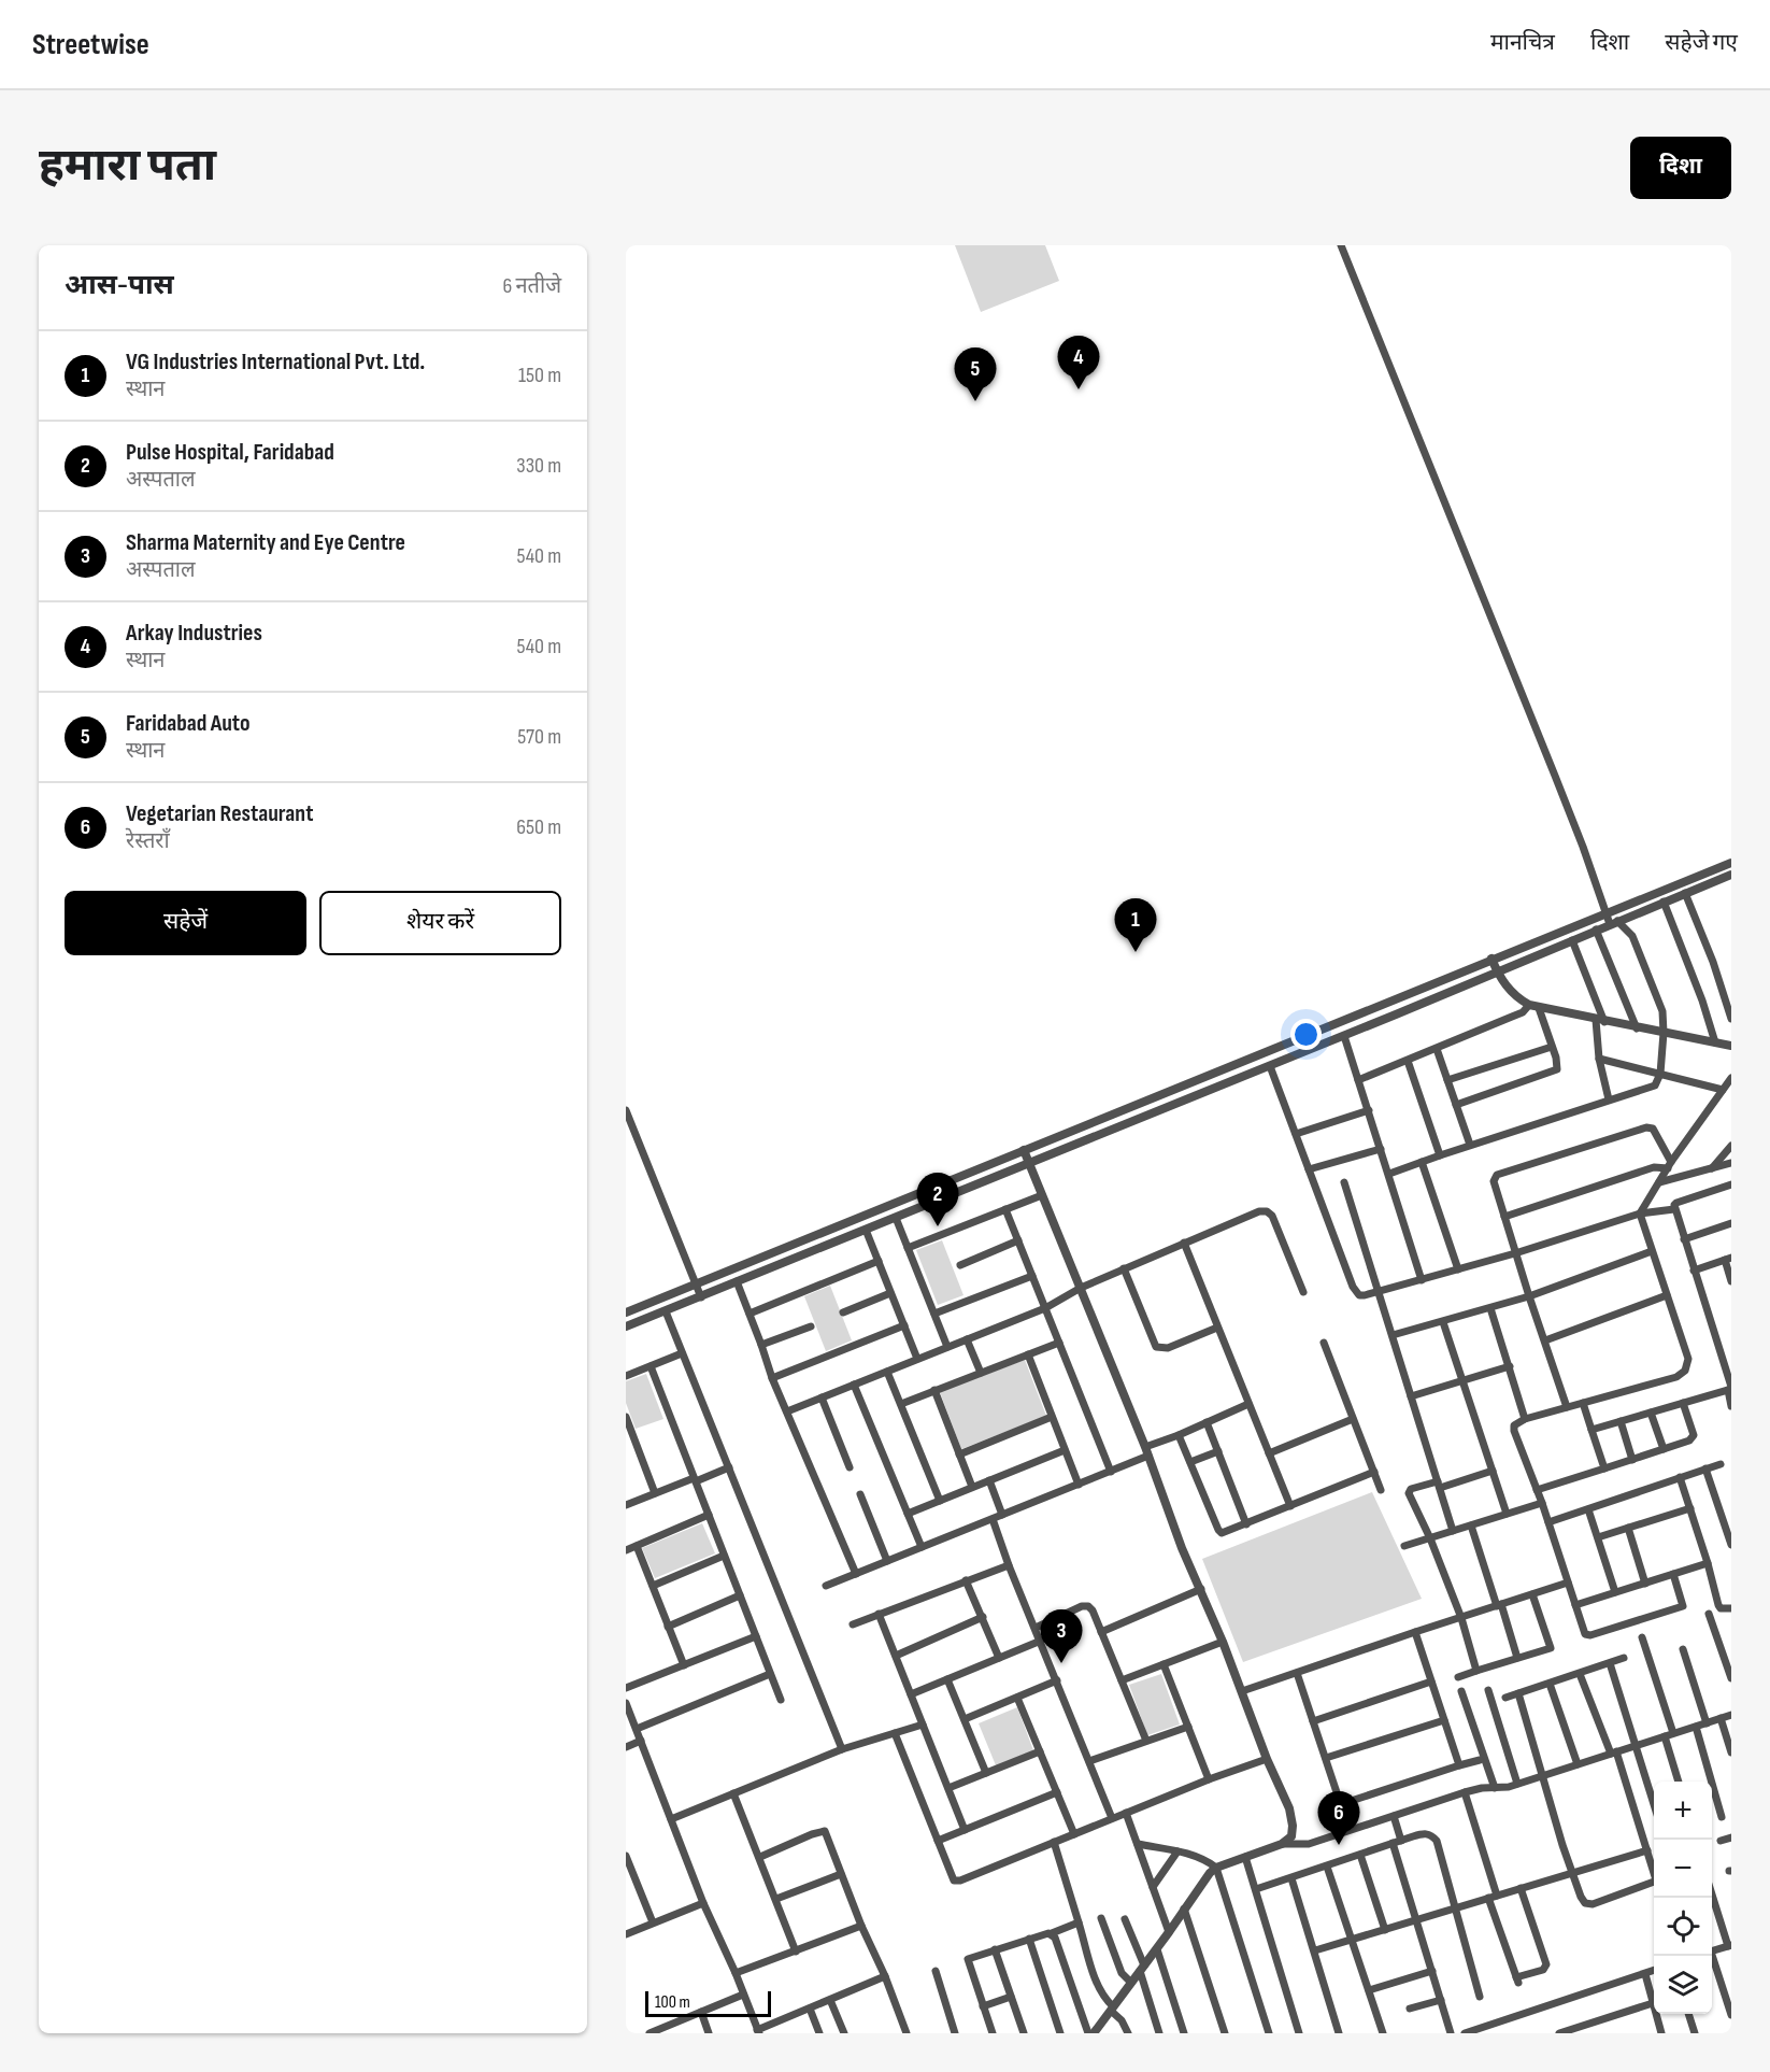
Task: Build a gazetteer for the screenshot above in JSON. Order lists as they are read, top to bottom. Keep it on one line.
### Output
{"scale_bar":"100 m","page":{"header":"Streetwise","nav":["मानचित्र","दिशा","सहेजे गए"],"buttons":["दिशा",["सहेजें","शेयर करें"]],"title":"हमारा पता","heading":["आस-पास","6 नतीजे"],"list":[{"mark":"1","name":"VG Industries International Pvt. Ltd.","note":"स्थान","value":"150 m"},{"mark":"2","name":"Pulse Hospital, Faridabad","note":"अस्पताल","value":"330 m"},{"mark":"3","name":"Sharma Maternity and Eye Centre","note":"अस्पताल","value":"540 m"},{"mark":"4","name":"Arkay Industries","note":"स्थान","value":"540 m"},{"mark":"5","name":"Faridabad Auto","note":"स्थान","value":"570 m"},{"mark":"6","name":"Vegetarian Restaurant","note":"रेस्तराँ","value":"650 m"}],"pins":["4","5","1","2","3","6"],"map_buttons":["+","−"],"scale":"100 m"}}
